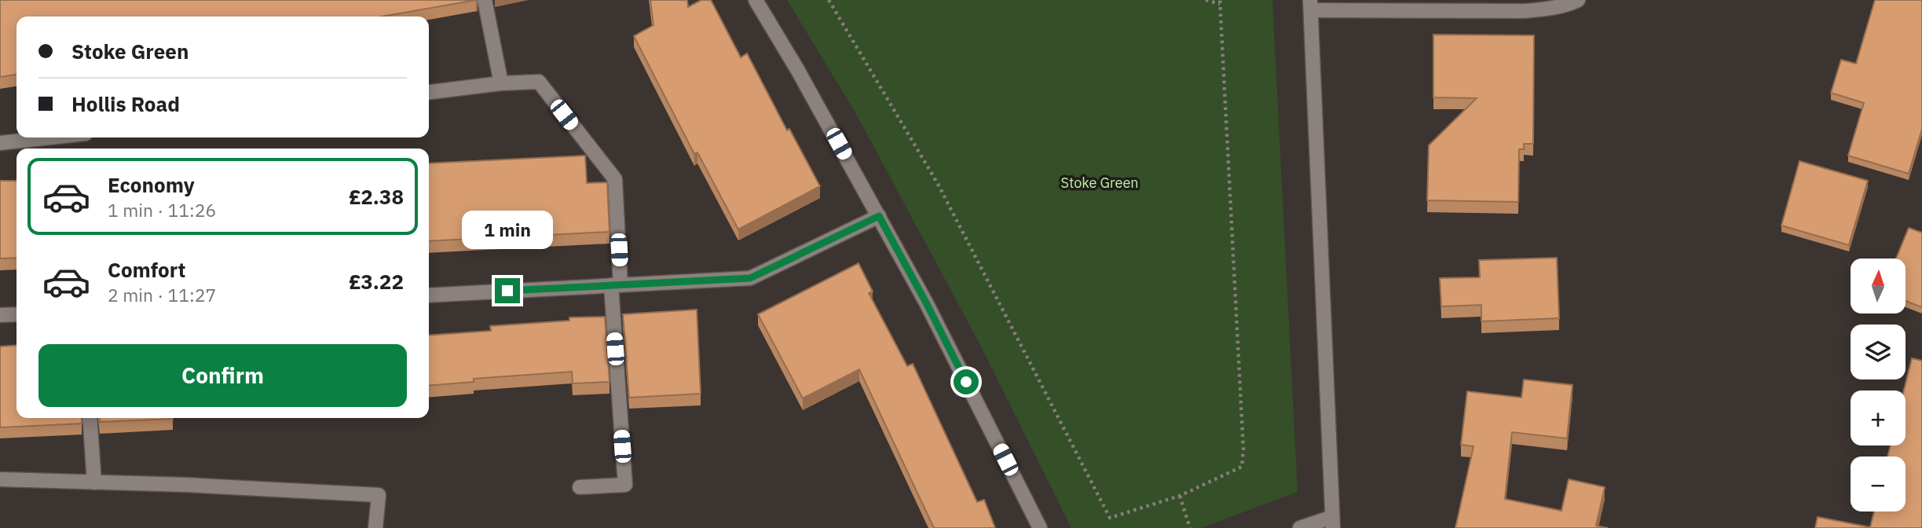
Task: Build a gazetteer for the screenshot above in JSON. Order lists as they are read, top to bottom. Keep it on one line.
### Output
{"parks":["Stoke Green"],"north":"top","page":{"banner":["Stoke Green","Hollis Road"],"list":[{"name":"Economy","note":"1 min · 11:26","value":"£2.38"},{"name":"Comfort","note":"2 min · 11:27","value":"£3.22"}],"bubble":"1 min","map_buttons":["+","−"],"buttons":"Confirm"}}
